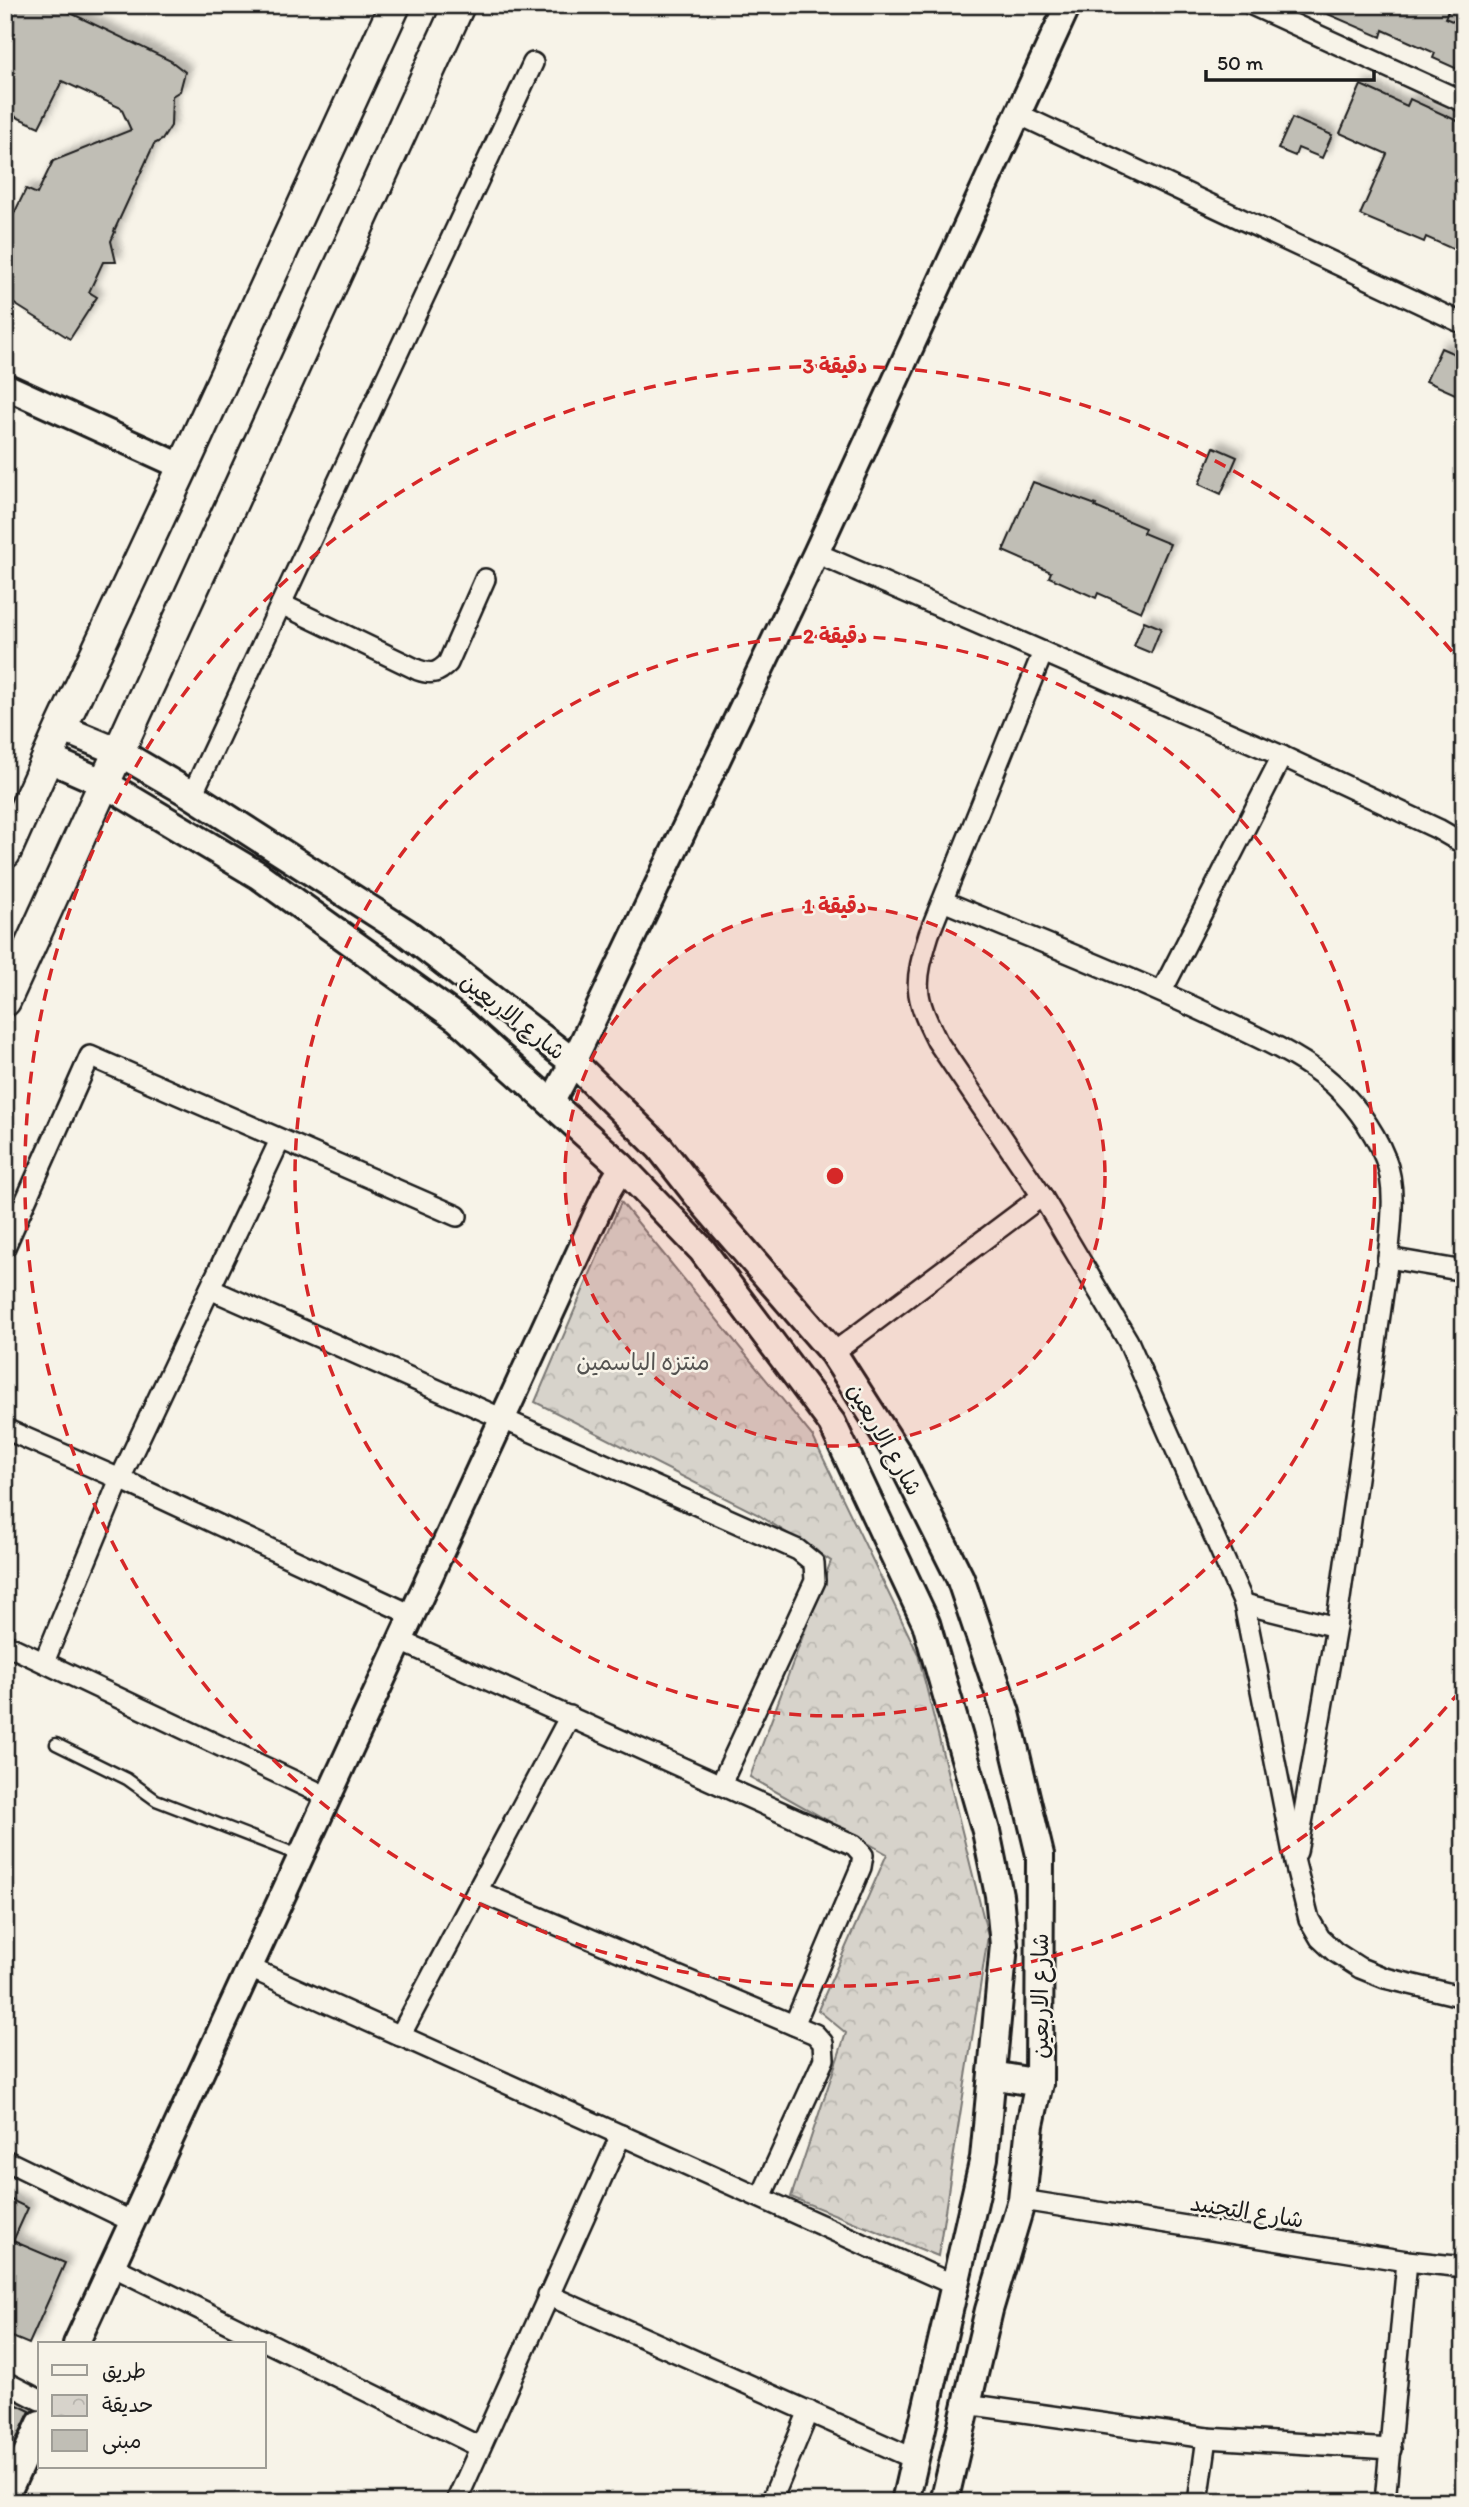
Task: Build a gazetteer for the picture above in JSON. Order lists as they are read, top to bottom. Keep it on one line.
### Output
{"streets":{"main road":["شارع الاربعين"],"street":["شارع التجنيد"]},"crossings":[["شارع الاربعين","شارع التجنيد"]],"parks":["منتزه الياسمين"],"legend":["طريق","حديقة","مبنى"],"scale_bar":"50 m","rings":["3 دقيقة","2 دقيقة","1 دقيقة"]}
